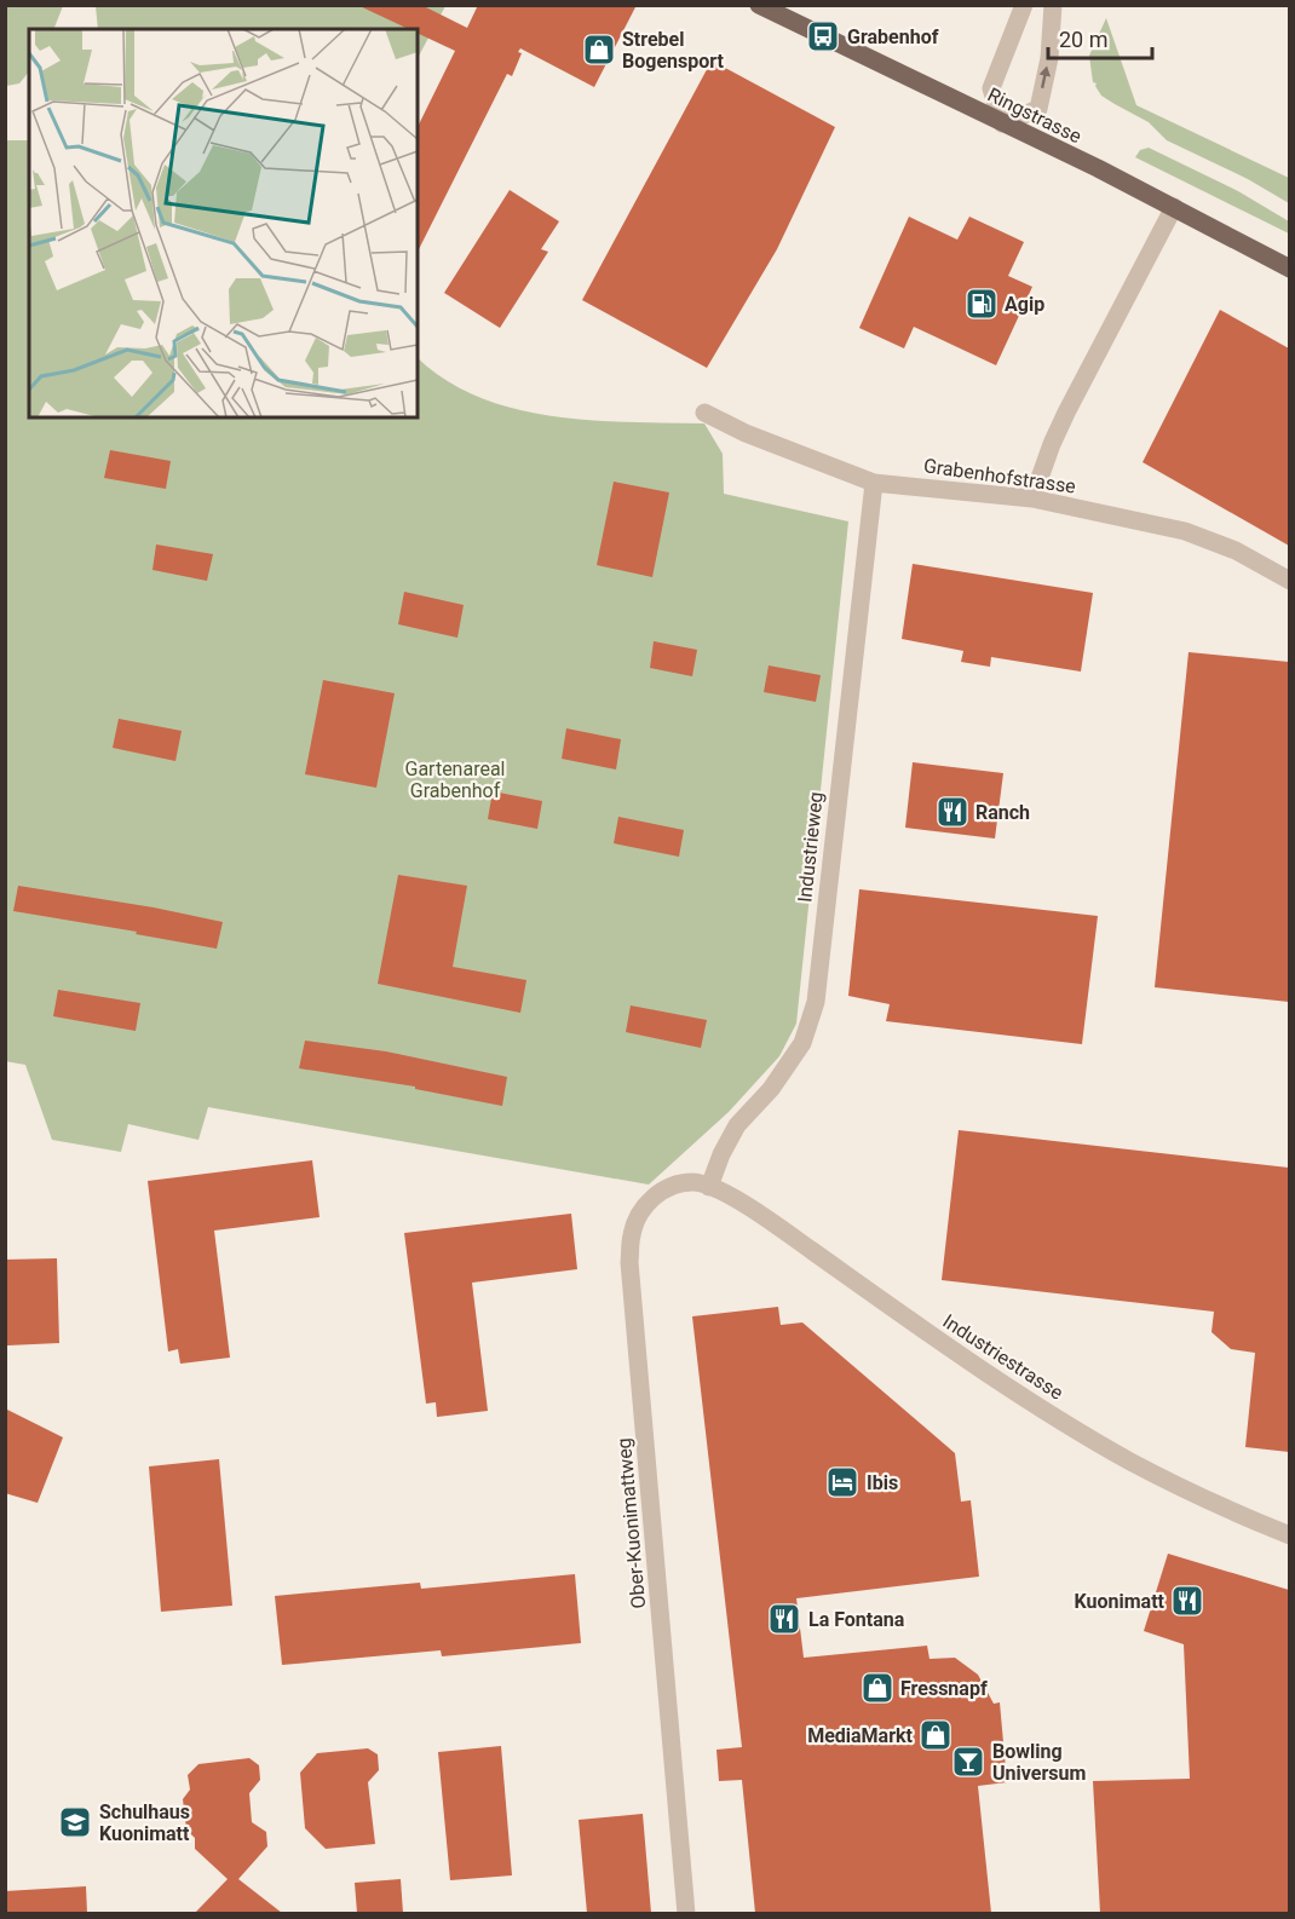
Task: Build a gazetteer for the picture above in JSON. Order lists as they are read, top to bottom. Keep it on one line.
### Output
{"streets":{"main road":["Ringstrasse"],"street":["Grabenhofstrasse","Industrieweg","Industriestrasse","Ober-Kuonimattweg"]},"crossings":[["Grabenhofstrasse","Industrieweg"],["Industrieweg","Industriestrasse"],["Industrieweg","Ober-Kuonimattweg"],["Industriestrasse","Ober-Kuonimattweg"]],"parks":["Gartenareal Grabenhof"],"places":{"bus stop":["Grabenhof"],"shop":["Strebel Bogensport","Fressnapf","MediaMarkt"],"fuel station":["Agip"],"restaurant":["Ranch","Kuonimatt","La Fontana"],"hotel":["Ibis"],"bar":["Bowling Universum"],"school or university":["Schulhaus Kuonimatt"]},"scale_bar":"20 m"}
